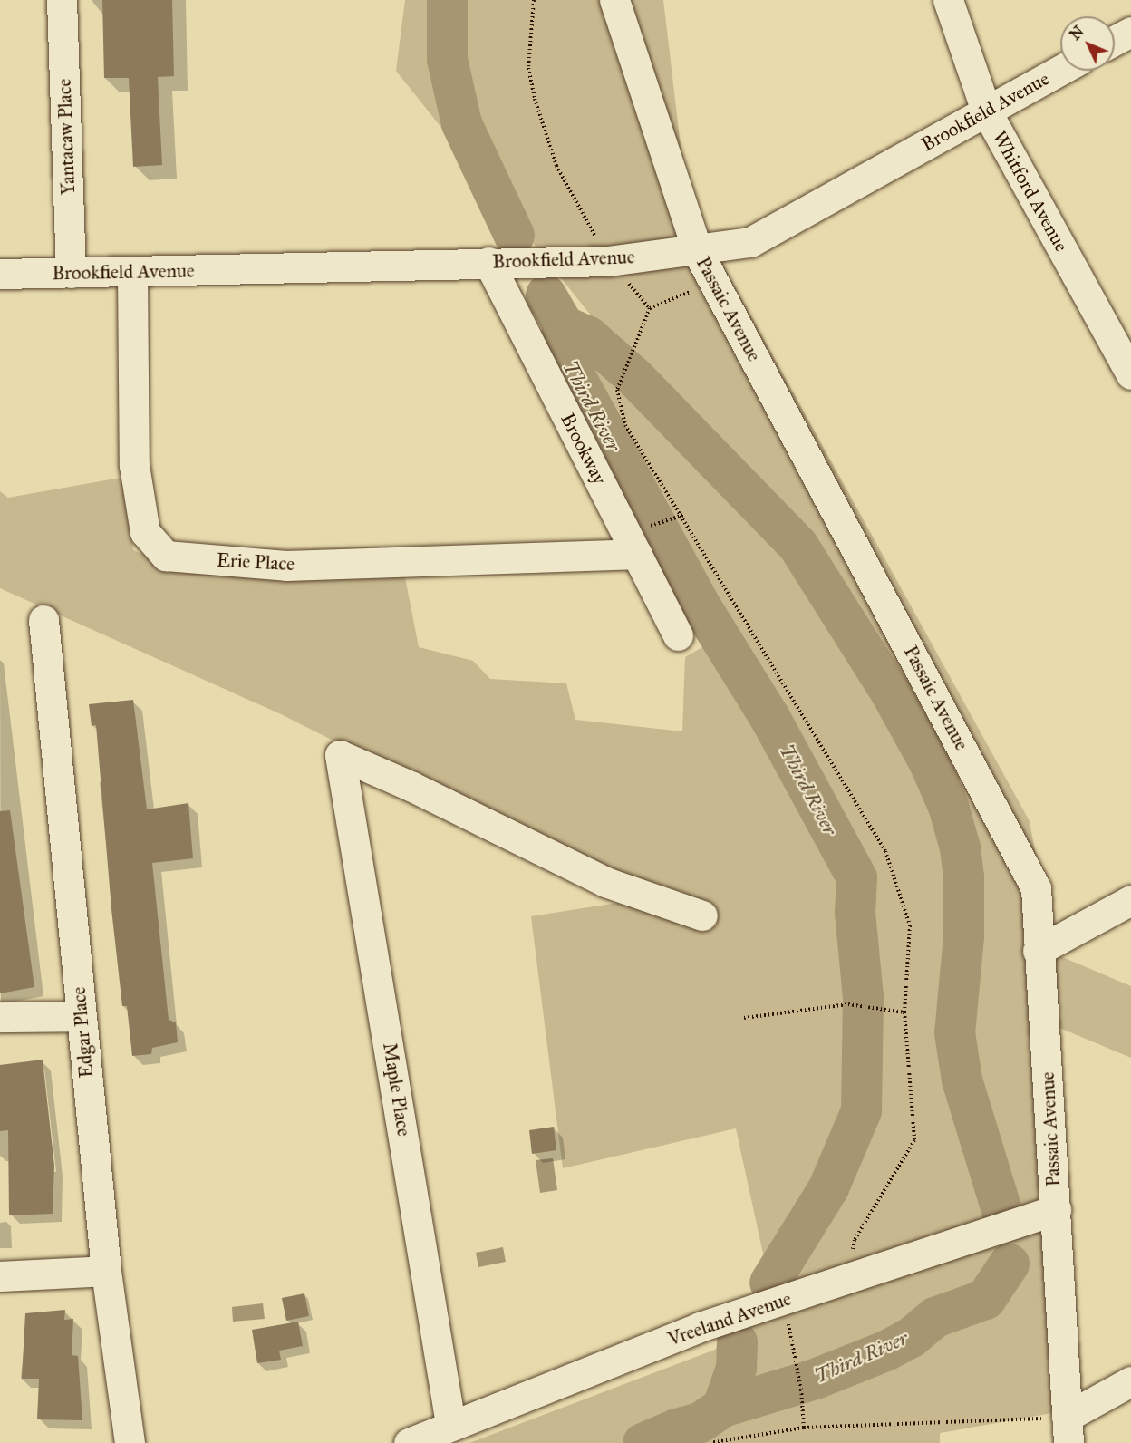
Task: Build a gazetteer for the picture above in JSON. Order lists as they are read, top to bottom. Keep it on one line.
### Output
{"streets":{"street":["Brookfield Avenue","Yantacaw Place","Whitford Avenue","Passaic Avenue","Brookway","Erie Place","Edgar Place","Maple Place","Vreeland Avenue"]},"crossings":[["Brookfield Avenue","Yantacaw Place"],["Brookfield Avenue","Whitford Avenue"],["Brookfield Avenue","Passaic Avenue"],["Brookfield Avenue","Brookway"],["Brookfield Avenue","Erie Place"],["Passaic Avenue","Vreeland Avenue"],["Brookway","Erie Place"],["Maple Place","Vreeland Avenue"]],"water":["Third River"],"north":"top left"}
